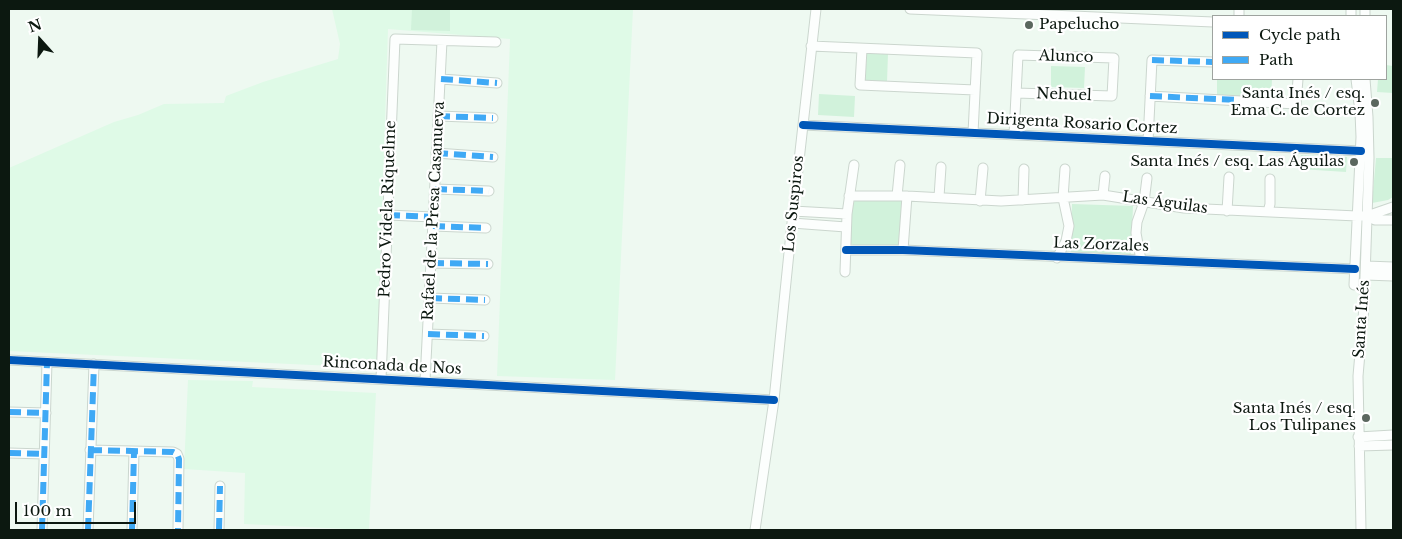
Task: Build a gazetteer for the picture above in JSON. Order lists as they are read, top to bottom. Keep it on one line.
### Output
{"streets":{"street":["Alunco","Nehuel","Dirigenta Rosario Cortez","Las Águilas","Los Suspiros","Pedro Videla Riquelme","Rafael de la Presa Casanueva","Las Zorzales","Santa Inés","Rinconada de Nos"]},"crossings":[["Alunco","Nehuel"],["Dirigenta Rosario Cortez","Los Suspiros"],["Dirigenta Rosario Cortez","Santa Inés"],["Las Águilas","Santa Inés"],["Los Suspiros","Rinconada de Nos"],["Pedro Videla Riquelme","Rafael de la Presa Casanueva"],["Pedro Videla Riquelme","Rinconada de Nos"],["Rafael de la Presa Casanueva","Rinconada de Nos"],["Las Zorzales","Santa Inés"]],"places":["Papelucho","Santa Inés / esq. Ema C. de Cortez","Santa Inés / esq. Las Águilas","Santa Inés / esq. Los Tulipanes"],"legend":["Cycle path","Path"],"scale_bar":"100 m","north":"top"}
